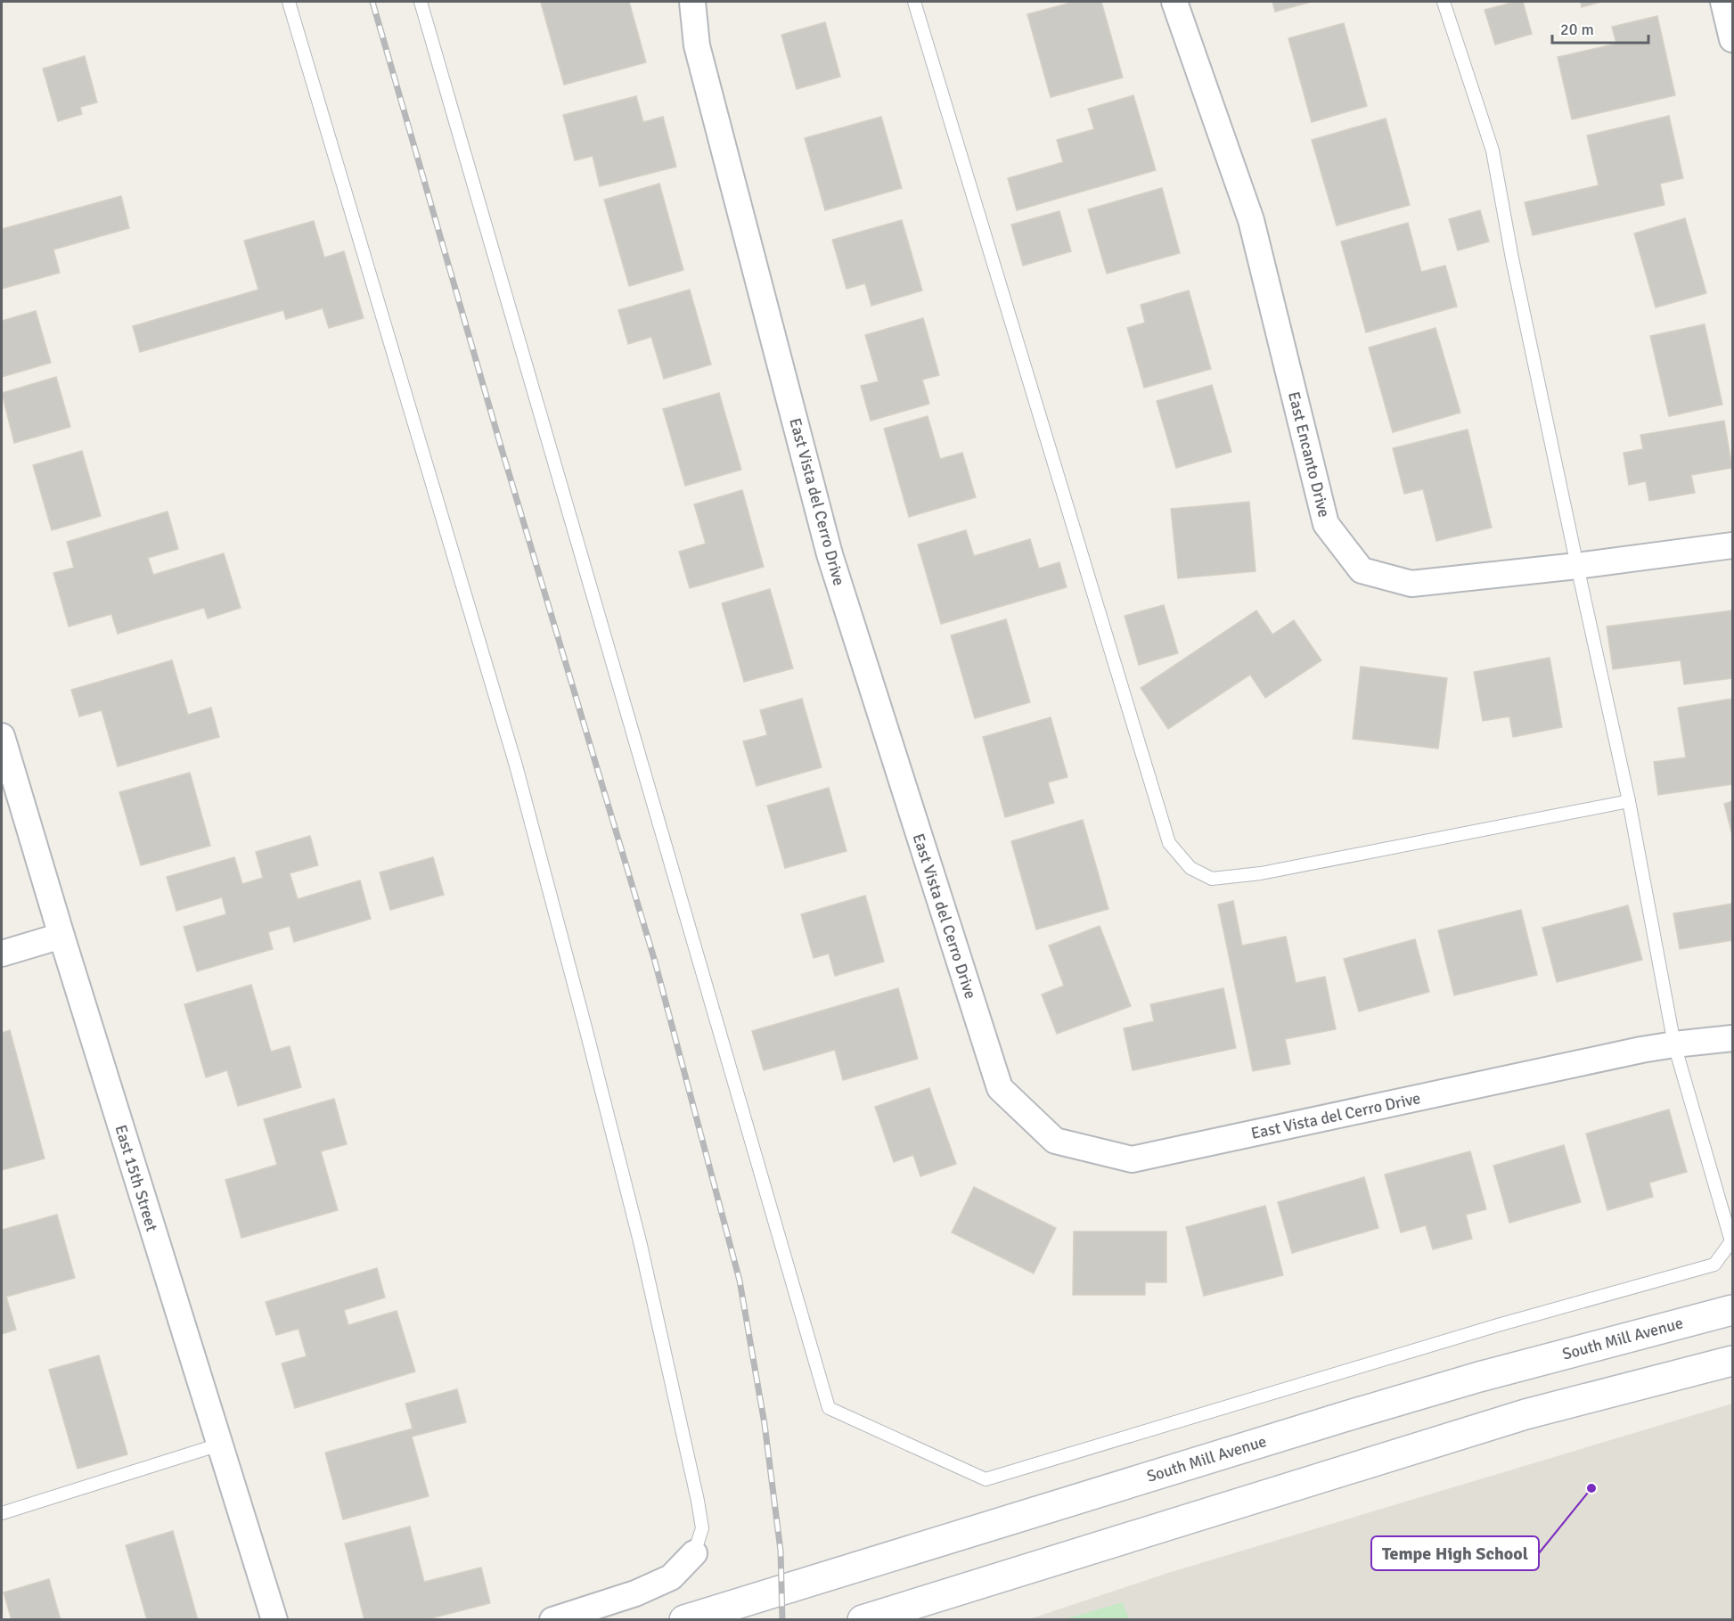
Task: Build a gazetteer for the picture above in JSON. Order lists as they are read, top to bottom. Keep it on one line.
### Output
{"streets":{"main road":["South Mill Avenue"],"street":["East Encanto Drive","East Vista del Cerro Drive","East 15th Street"]},"places":["Tempe High School"],"scale_bar":"20 m"}
